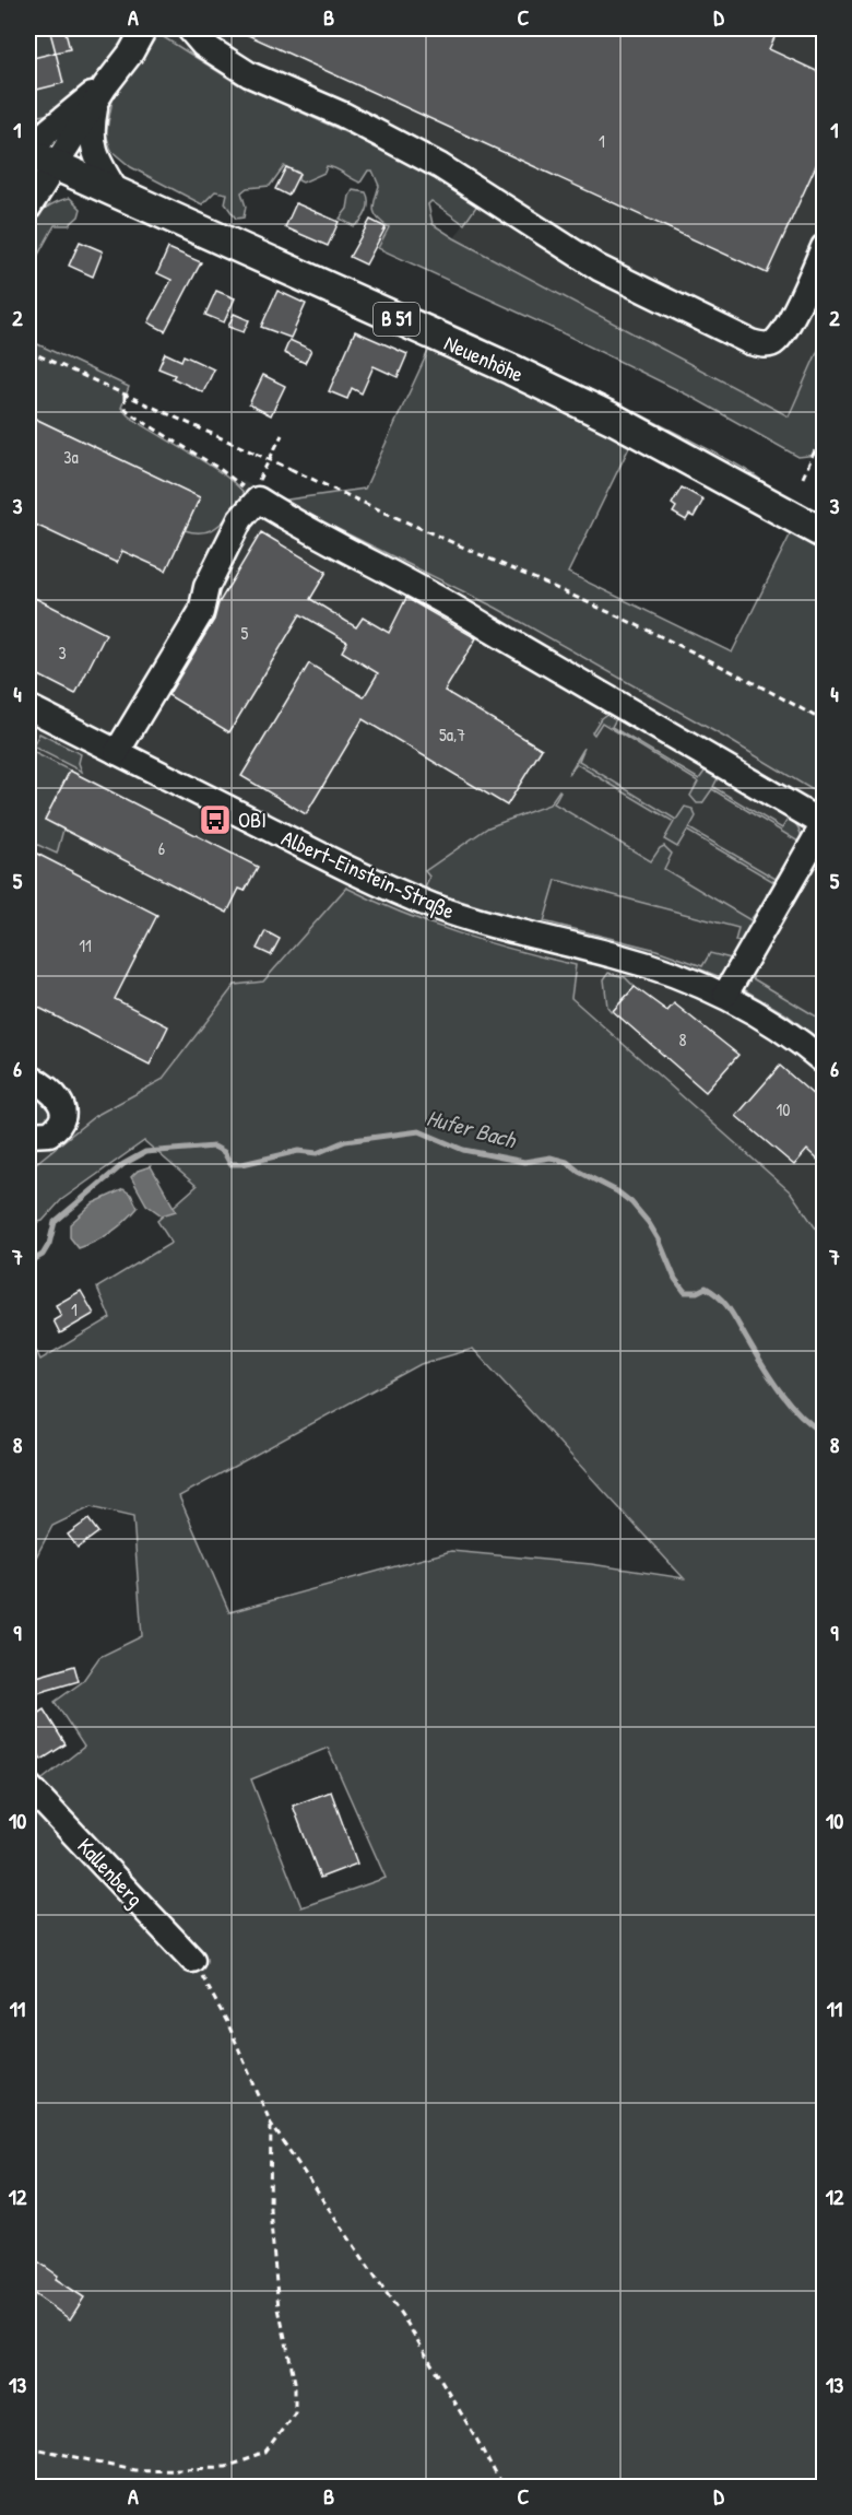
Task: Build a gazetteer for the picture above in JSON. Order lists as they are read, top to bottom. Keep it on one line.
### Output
{"streets":{"main road":["B 51","Neuenhöhe"],"street":["Albert-Einstein-Straße","Kallenberg"]},"water":["Hufer Bach"],"places":{"bus stop":["OBI"]},"house_numbers":["1","3a","5","3","5a,7","6","11","8","10","1"],"grid":{"columns":["A","B","C","D"],"rows":["1","2","3","4","5","6","7","8","9","10","11","12","13"]}}
